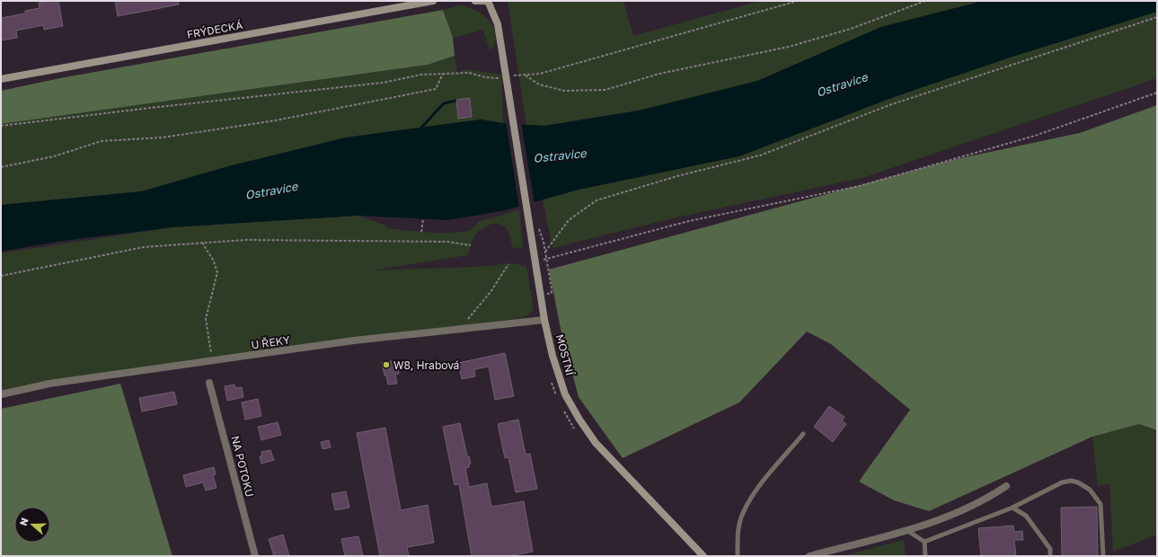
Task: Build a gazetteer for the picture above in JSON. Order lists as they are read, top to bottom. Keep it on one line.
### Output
{"streets":{"main road":["FRÝDECKÁ","MOSTNÍ"],"street":["U ŘEKY","NA POTOKU"]},"crossings":[["U ŘEKY","MOSTNÍ"]],"water":["Ostravice"],"places":["W8, Hrabová"],"north":"left"}
